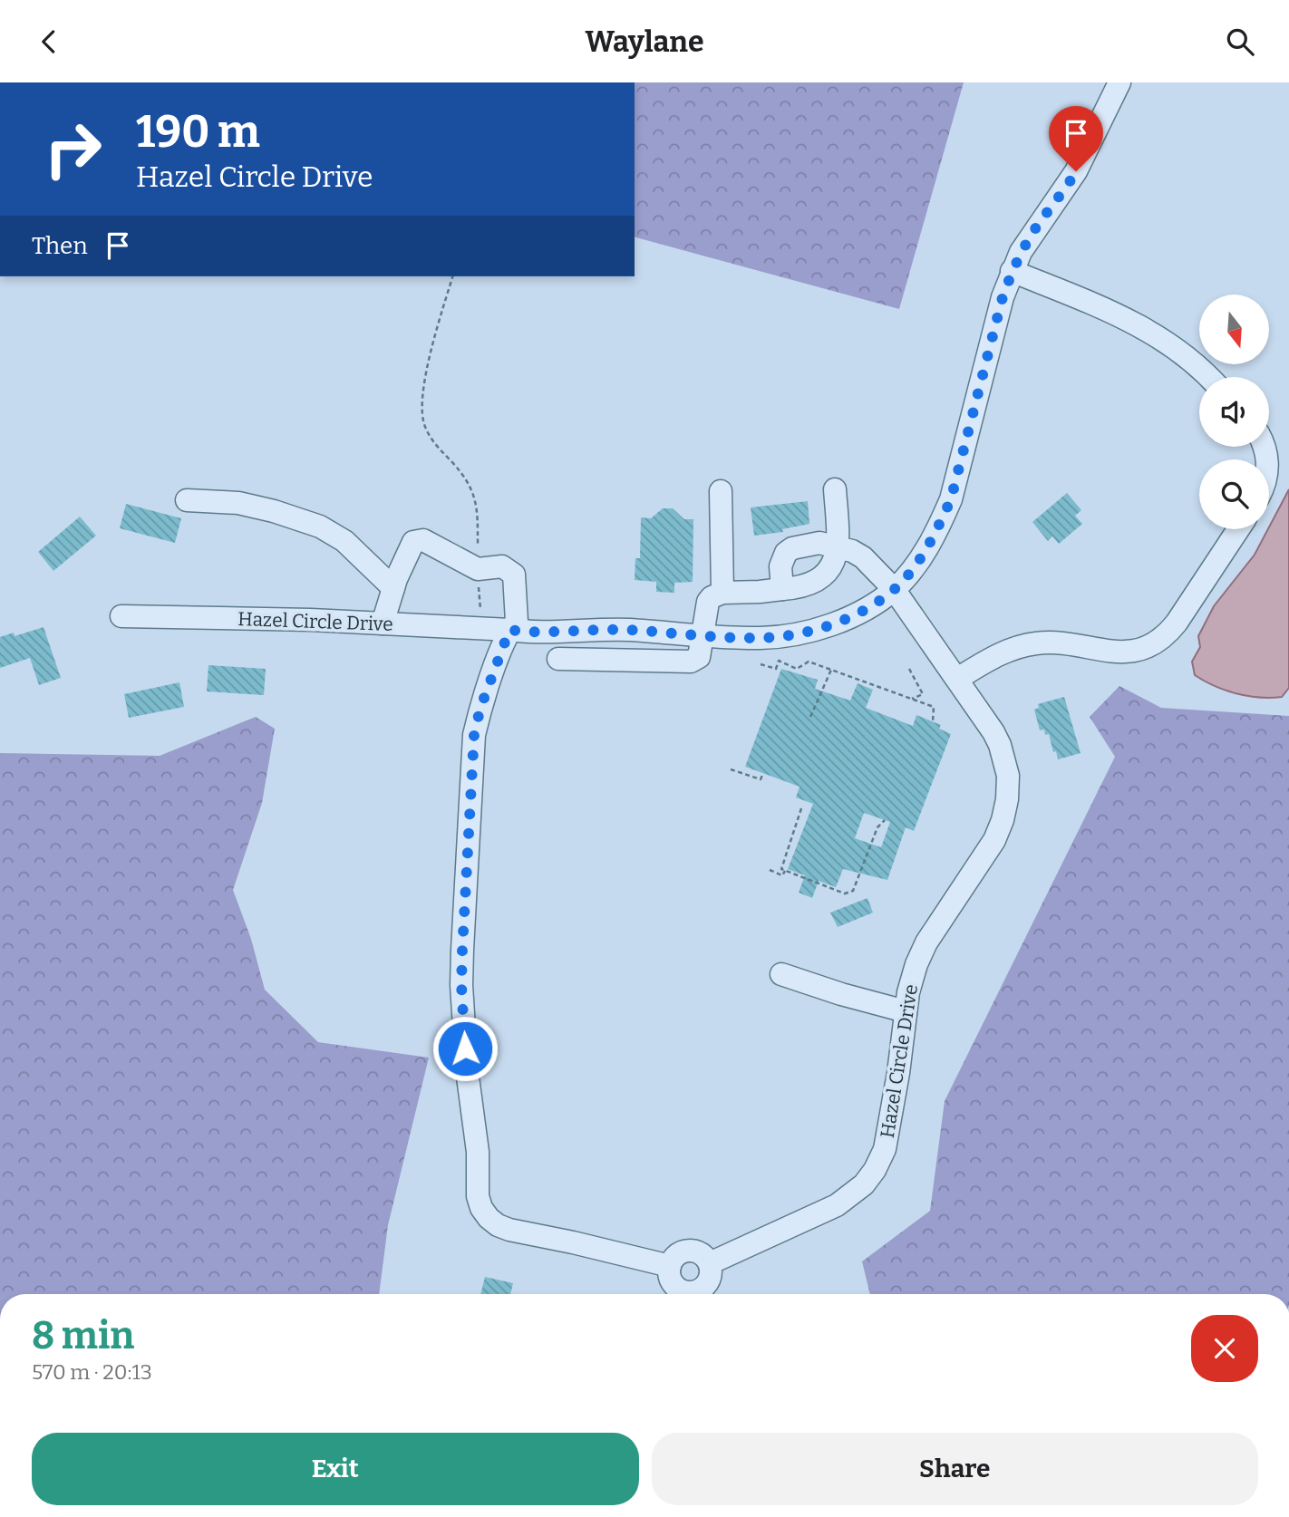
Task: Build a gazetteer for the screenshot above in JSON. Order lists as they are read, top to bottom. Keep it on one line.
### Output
{"streets":{"street":["Hazel Circle Drive"]},"north":"bottom","page":{"header":"Waylane","turn":["190 m","Hazel Circle Drive"],"then":"Then","heading":["8 min","570 m · 20:13"],"buttons":["Exit","Share"]}}
